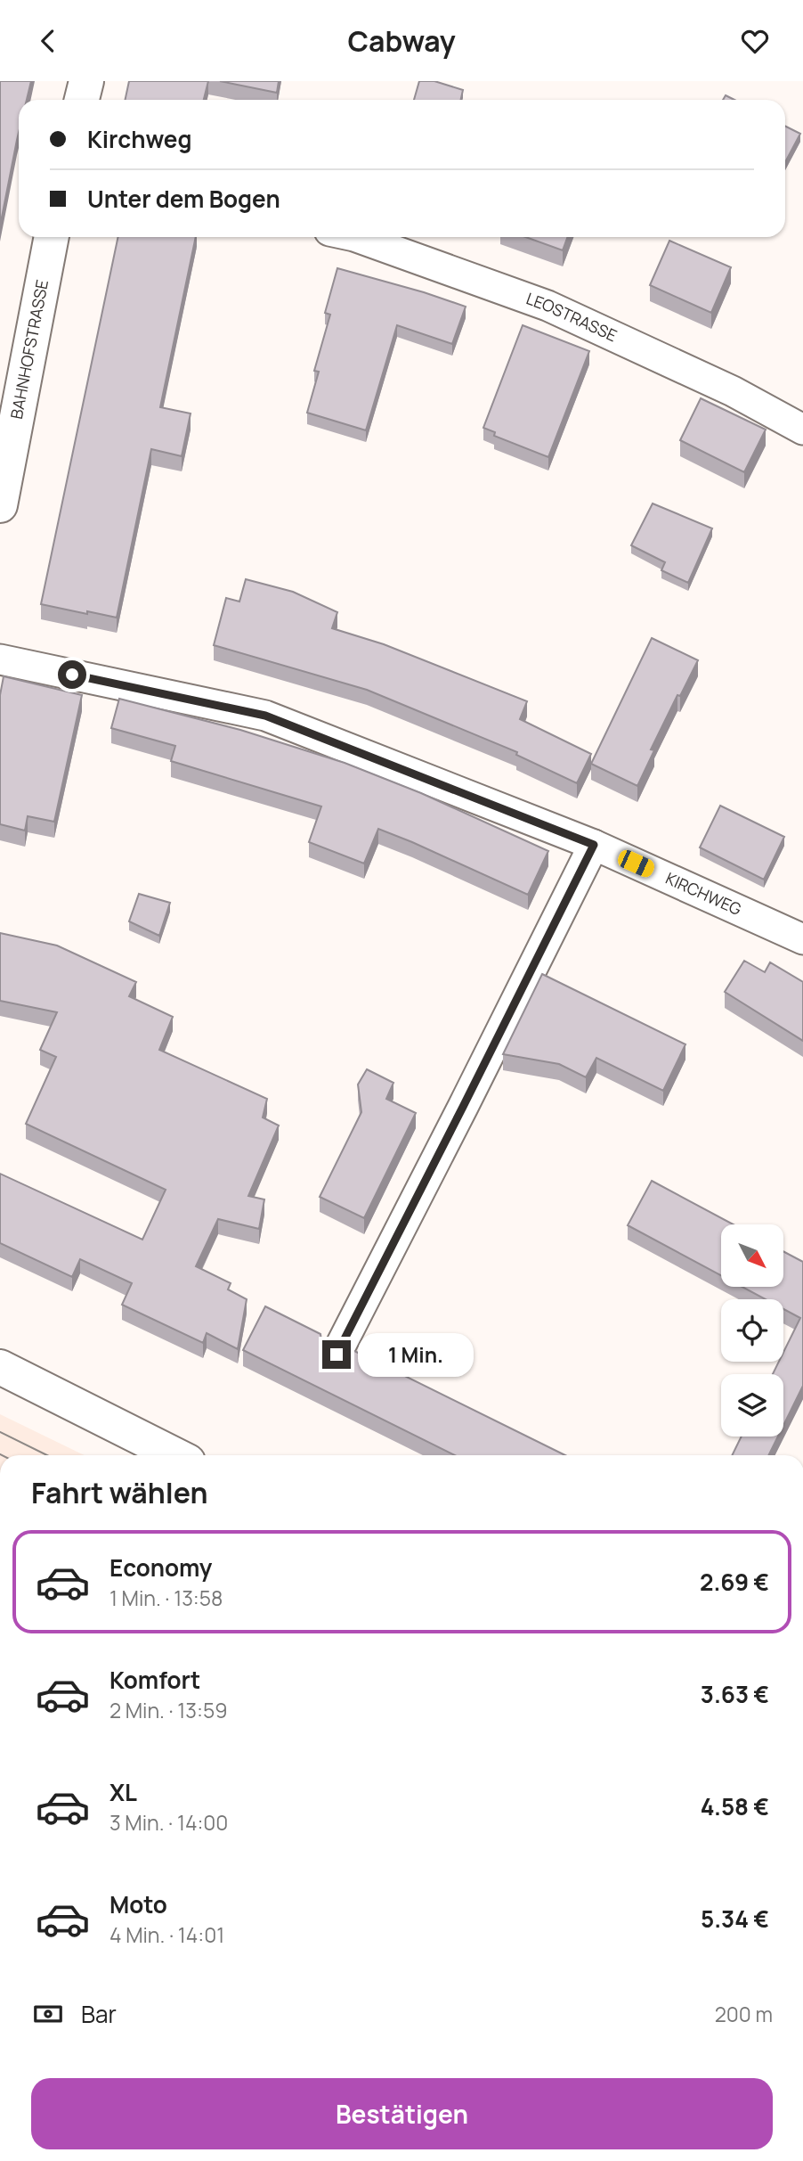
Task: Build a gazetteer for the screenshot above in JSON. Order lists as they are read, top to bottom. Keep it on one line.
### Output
{"streets":{"street":["LEOSTRASSE","BAHNHOFSTRASSE","KIRCHWEG"]},"north":"bottom right","page":{"header":"Cabway","banner":["Kirchweg","Unter dem Bogen"],"bubble":"1 Min.","heading":"Fahrt wählen","list":[{"name":"Economy","note":"1 Min. · 13:58","value":"2.69 €"},{"name":"Komfort","note":"2 Min. · 13:59","value":"3.63 €"},{"name":"XL","note":"3 Min. · 14:00","value":"4.58 €"},{"name":"Moto","note":"4 Min. · 14:01","value":"5.34 €"}],"pay":["Bar","200 m"],"buttons":"Bestätigen"}}
